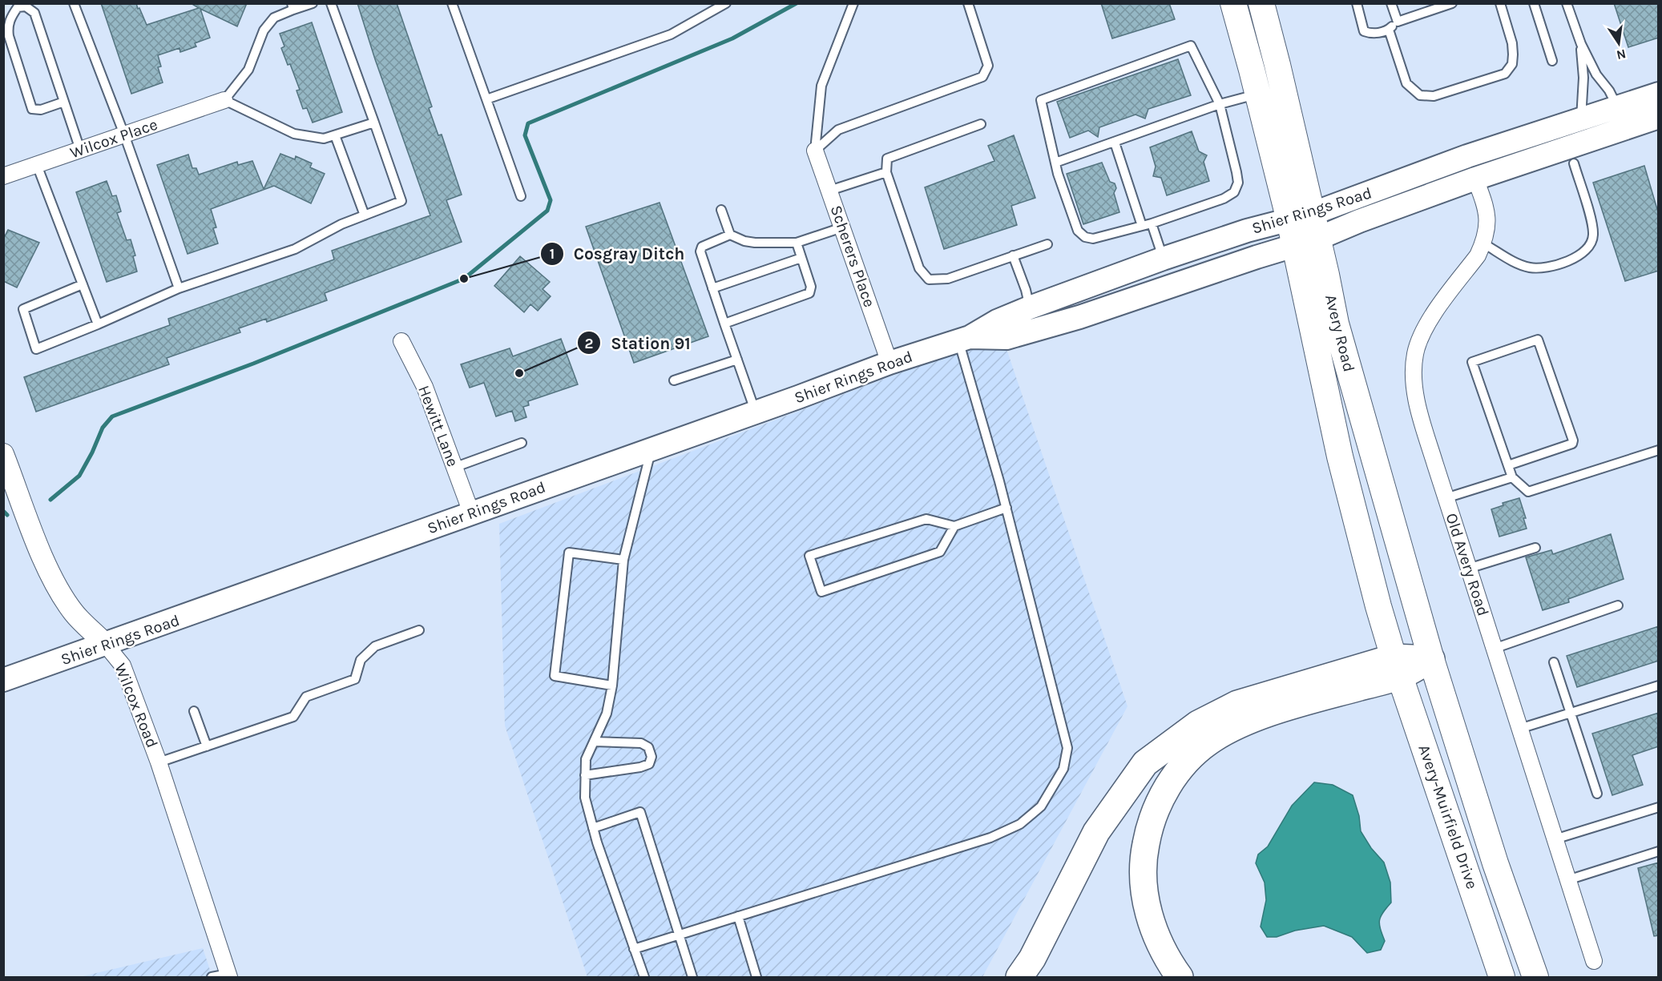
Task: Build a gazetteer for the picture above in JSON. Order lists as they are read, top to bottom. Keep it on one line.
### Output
{"streets":{"main road":["Shier Rings Road","Avery Road","Avery-Muirfield Drive"],"street":["Wilcox Place","Scherers Place","Hewitt Lane","Old Avery Road","Wilcox Road"]},"crossings":[["Shier Rings Road","Scherers Place"],["Shier Rings Road","Avery Road"],["Shier Rings Road","Hewitt Lane"],["Shier Rings Road","Old Avery Road"],["Shier Rings Road","Wilcox Road"],["Avery Road","Avery-Muirfield Drive"]],"places":["Cosgray Ditch","Station 91"],"north":"bottom"}
